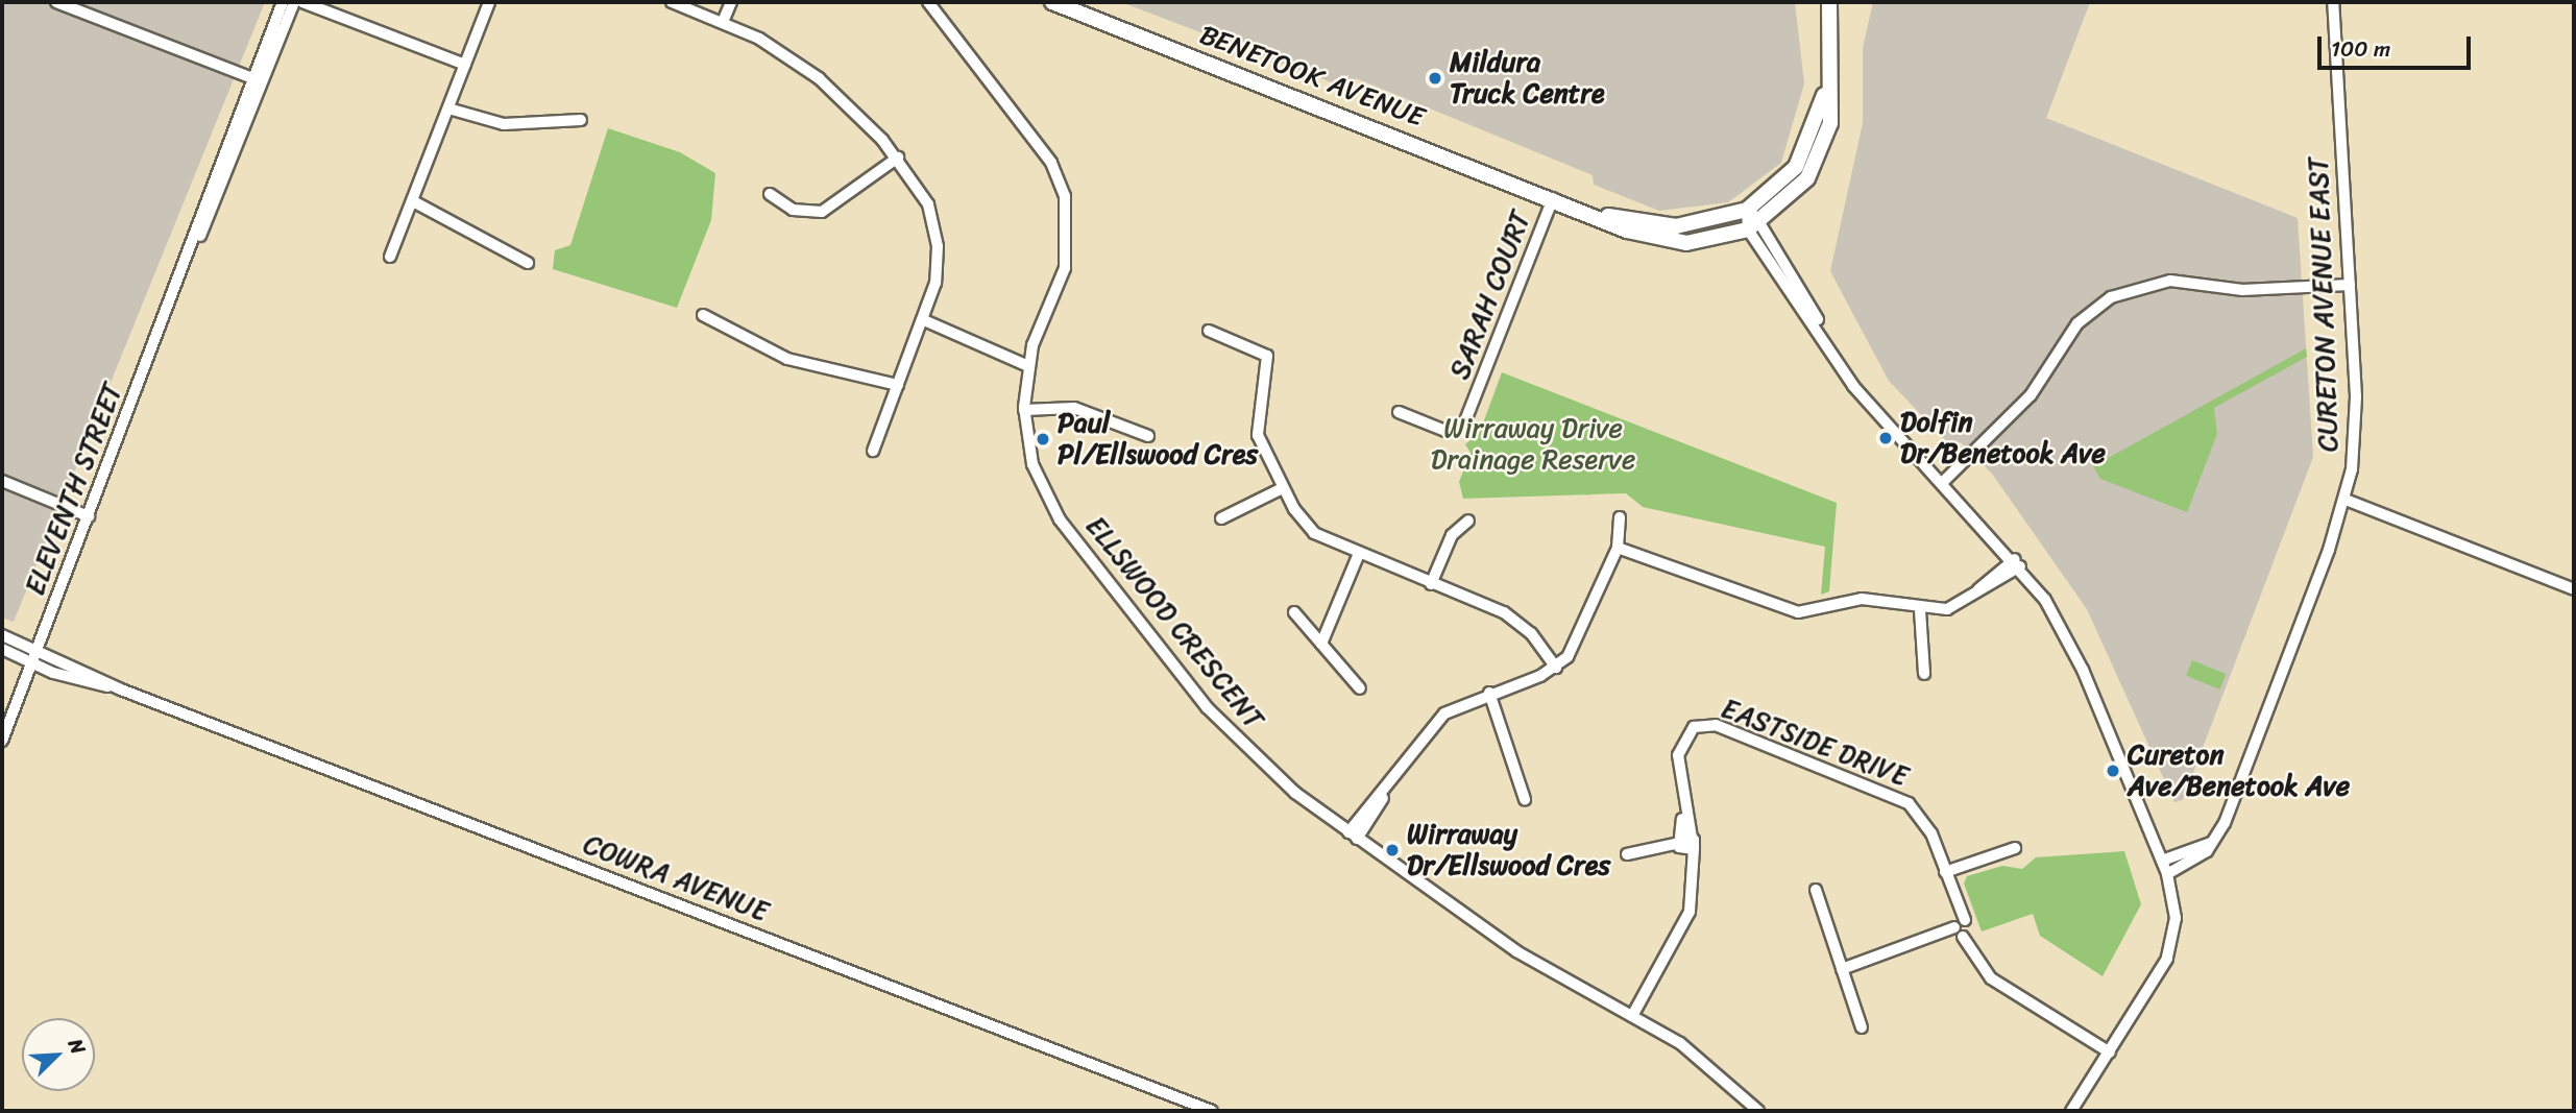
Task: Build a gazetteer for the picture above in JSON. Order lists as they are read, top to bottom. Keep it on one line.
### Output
{"streets":{"main road":["BENETOOK AVENUE"],"street":["SARAH COURT","CURETON AVENUE EAST","ELEVENTH STREET","ELLSWOOD CRESCENT","EASTSIDE DRIVE","COWRA AVENUE"]},"crossings":[["BENETOOK AVENUE","SARAH COURT"],["ELEVENTH STREET","COWRA AVENUE"],["ELLSWOOD CRESCENT","EASTSIDE DRIVE"]],"parks":["Wirraway Drive Drainage Reserve"],"places":["Mildura Truck Centre","Dolfin Dr/Benetook Ave","Paul Pl/Ellswood Cres","Cureton Ave/Benetook Ave","Wirraway Dr/Ellswood Cres"],"scale_bar":"100 m","north":"top right"}
